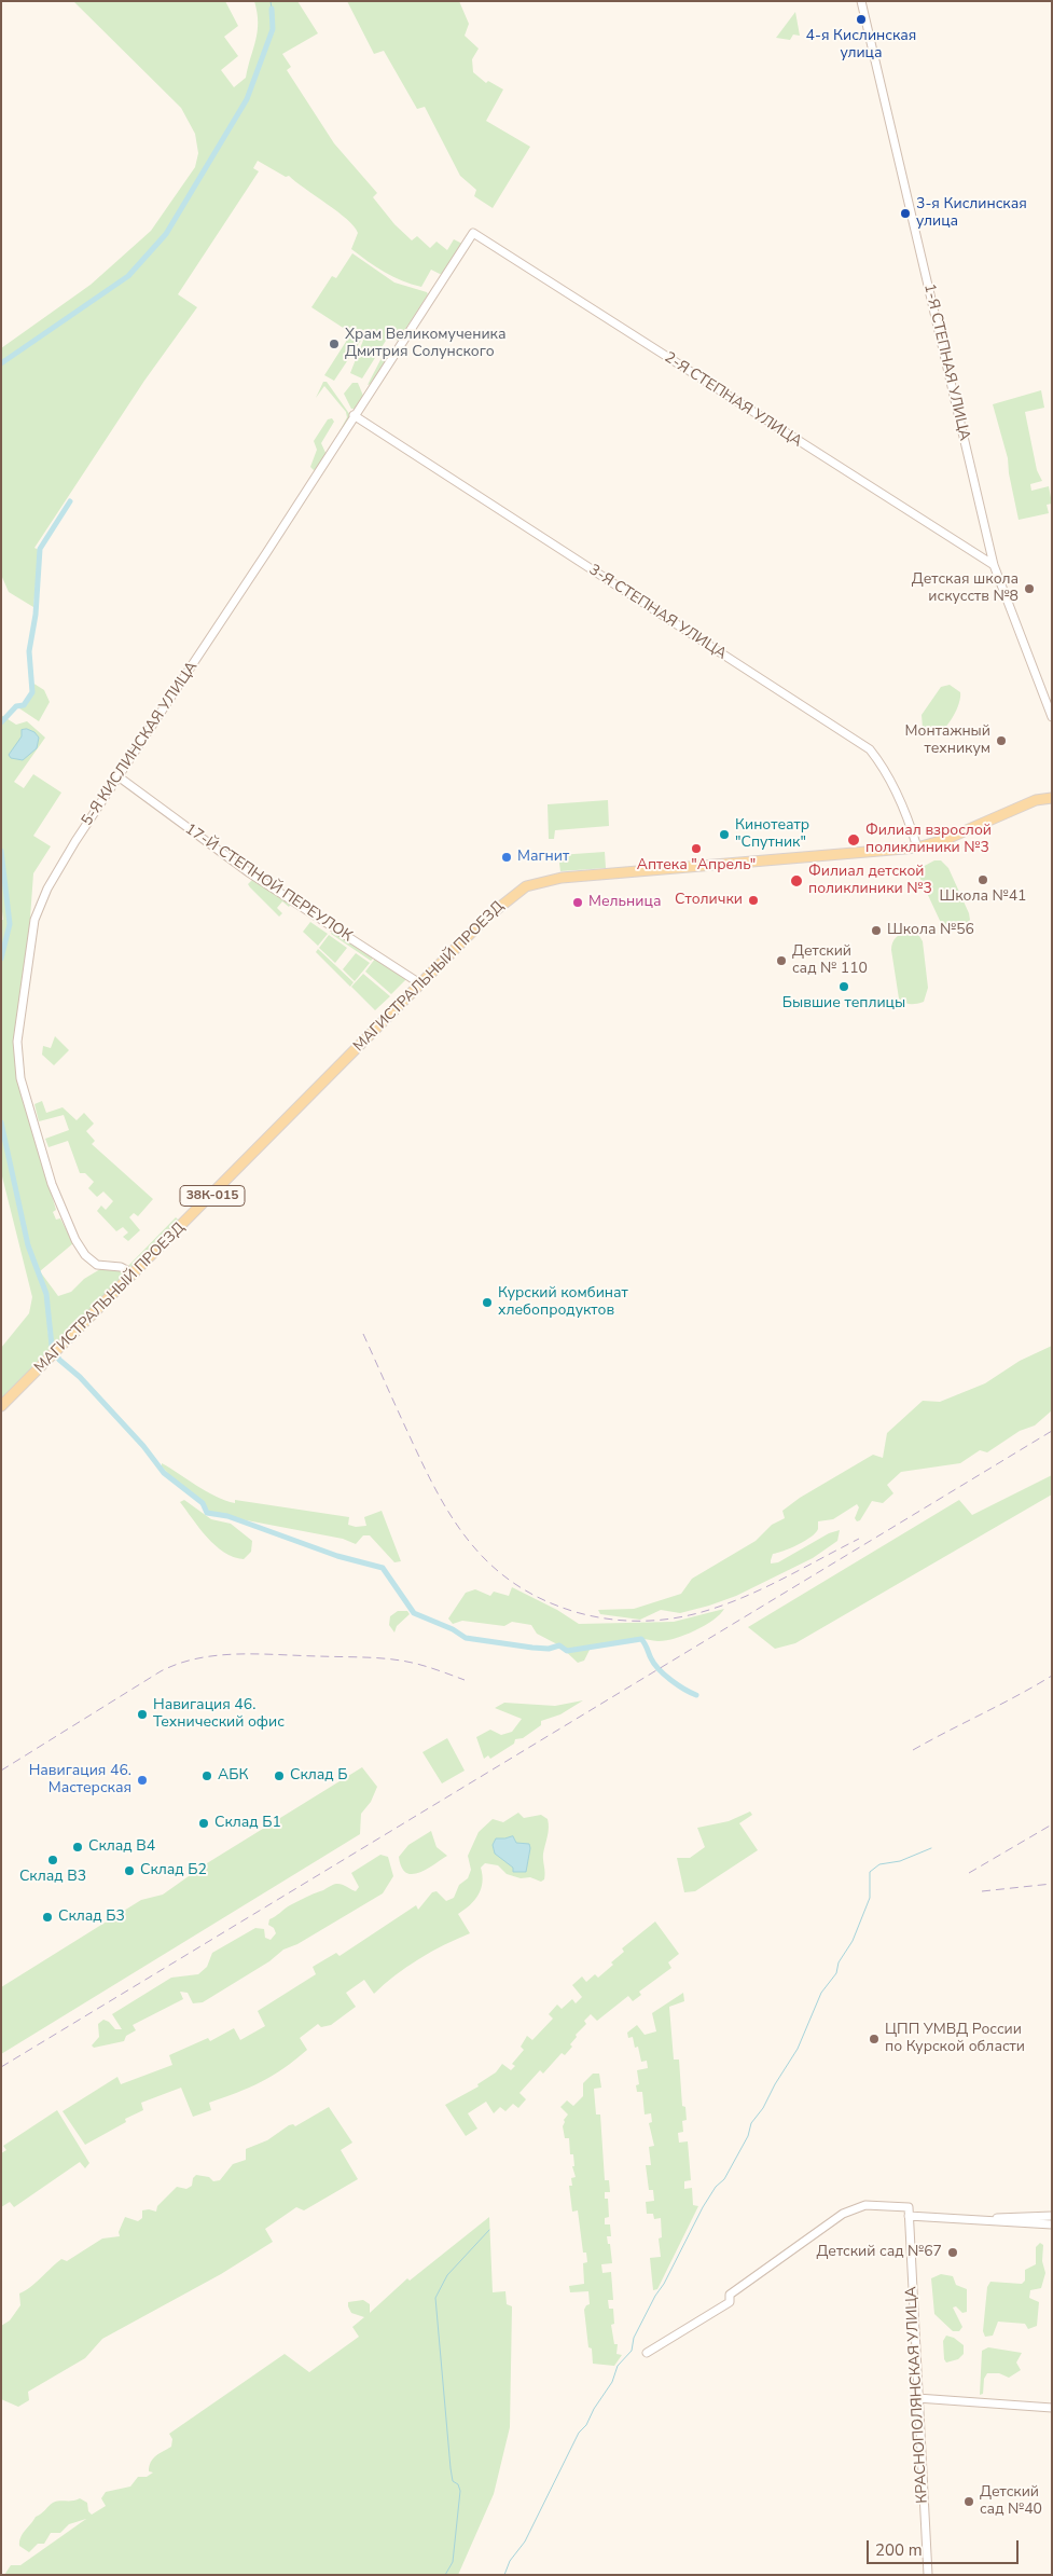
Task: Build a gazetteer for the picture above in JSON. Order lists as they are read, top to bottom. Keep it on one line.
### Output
{"streets":{"main road":["МАГИСТРАЛЬНЫЙ ПРОЕЗД","38К-015"],"street":["1-Я СТЕПНАЯ УЛИЦА","2-Я СТЕПНАЯ УЛИЦА","3-Я СТЕПНАЯ УЛИЦА","5-Я КИСЛИНСКАЯ УЛИЦА","17-Й СТЕПНОЙ ПЕРЕУЛОК","КРАСНОПОЛЯНСКАЯ УЛИЦА"]},"crossings":[["1-Я СТЕПНАЯ УЛИЦА","2-Я СТЕПНАЯ УЛИЦА"],["2-Я СТЕПНАЯ УЛИЦА","5-Я КИСЛИНСКАЯ УЛИЦА"],["3-Я СТЕПНАЯ УЛИЦА","5-Я КИСЛИНСКАЯ УЛИЦА"],["3-Я СТЕПНАЯ УЛИЦА","МАГИСТРАЛЬНЫЙ ПРОЕЗД"],["5-Я КИСЛИНСКАЯ УЛИЦА","17-Й СТЕПНОЙ ПЕРЕУЛОК"],["5-Я КИСЛИНСКАЯ УЛИЦА","МАГИСТРАЛЬНЫЙ ПРОЕЗД"],["17-Й СТЕПНОЙ ПЕРЕУЛОК","МАГИСТРАЛЬНЫЙ ПРОЕЗД"]],"places":["4-я Кислинская улица","3-я Кислинская улица","Храм Великомученика Дмитрия Солунского","Детская школа искусств №8","Монтажный техникум","Кинотеатр \"Спутник\"","Филиал взрослой поликлиники №3","Аптека \"Апрель\"","Магнит","Школа №41","Филиал детской поликлиники №3","Столички","Мельница","Школа №56","Детский сад № 110","Бывшие теплицы","Курский комбинат хлебопродуктов","Навигация 46. Технический офис","АБК","Склад Б","Навигация 46. Мастерская","Склад Б1","Склад В4","Склад В3","Склад Б2","Склад Б3","ЦПП УМВД России по Курской области","Детский сад №67","Детский сад №40"],"scale_bar":"200 m"}
